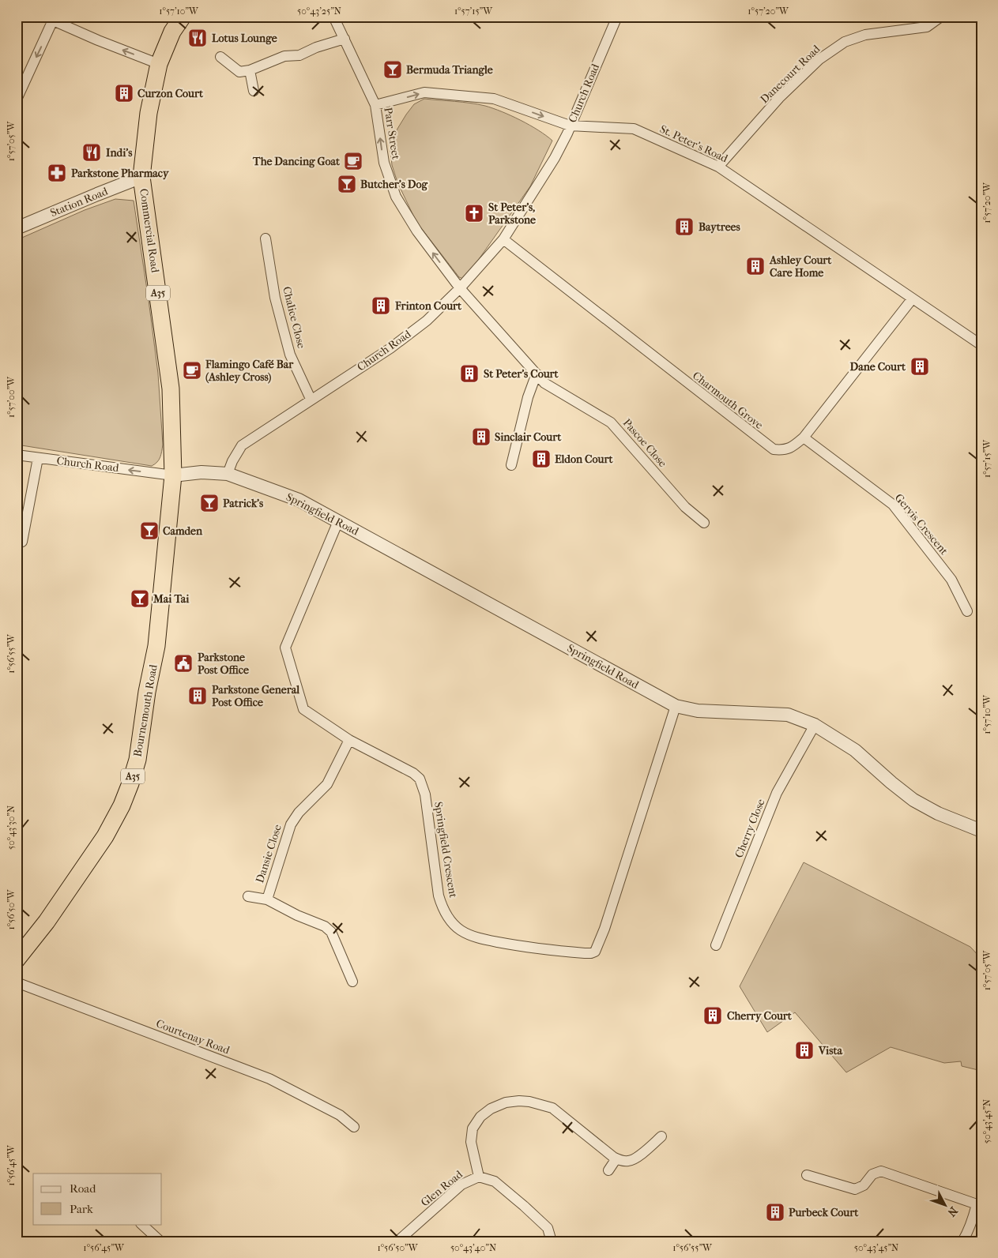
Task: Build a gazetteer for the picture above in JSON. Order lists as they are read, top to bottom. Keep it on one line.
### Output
{"streets":{"highway":["Commercial Road","A35","Bournemouth Road"],"street":["Danecourt Road","Church Road","Parr Street","St. Peter's Road","Station Road","Chalice Close","Charmouth Grove","Pascoe Close","Springfield Road","Gervis Crescent","Cherry Close","Springfield Crescent","Dansie Close","Courtenay Road","Glen Road"]},"crossings":[["Danecourt Road","St. Peter's Road"],["Church Road","Parr Street"],["Church Road","St. Peter's Road"],["Church Road","Commercial Road"],["Church Road","Chalice Close"],["Church Road","Charmouth Grove"],["Church Road","Pascoe Close"],["Church Road","Springfield Road"],["Church Road","Bournemouth Road"],["Parr Street","St. Peter's Road"],["Parr Street","Pascoe Close"],["St. Peter's Road","Charmouth Grove"],["Station Road","Commercial Road"],["Commercial Road","Bournemouth Road"],["Charmouth Grove","Gervis Crescent"],["Springfield Road","Cherry Close"],["Springfield Road","Springfield Crescent"],["Springfield Crescent","Dansie Close"]],"one_way":["Parr Street"],"places":{"restaurant":["Lotus Lounge","Indi's"],"bar":["Bermuda Triangle","Butcher’s Dog","Patrick's","Camden","Mai Tai"],"building":["Curzon Court","Baytrees","Ashley Court Care Home","Frinton Court","Dane Court","St Peter's Court","Sinclair Court","Eldon Court","Parkstone General Post Office","Cherry Court","Vista","Purbeck Court"],"cafe":["The Dancing Goat","Flamingo Café Bar (Ashley Cross)"],"pharmacy":["Parkstone Pharmacy"],"church":["St Peter’s, Parkstone"],"public building":["Parkstone Post Office"]},"legend":["Road","Park"],"north":"bottom right","coordinates":["1°57'10\"W","50°43'25\"N","1°57'15\"W","1°57'20\"W","1°57'05\"W","1°57'00\"W","1°56'55\"W","50°43'30\"N","1°56'50\"W","50°43'45\"N","1°56'45\"W","50°43'40\"N"]}
